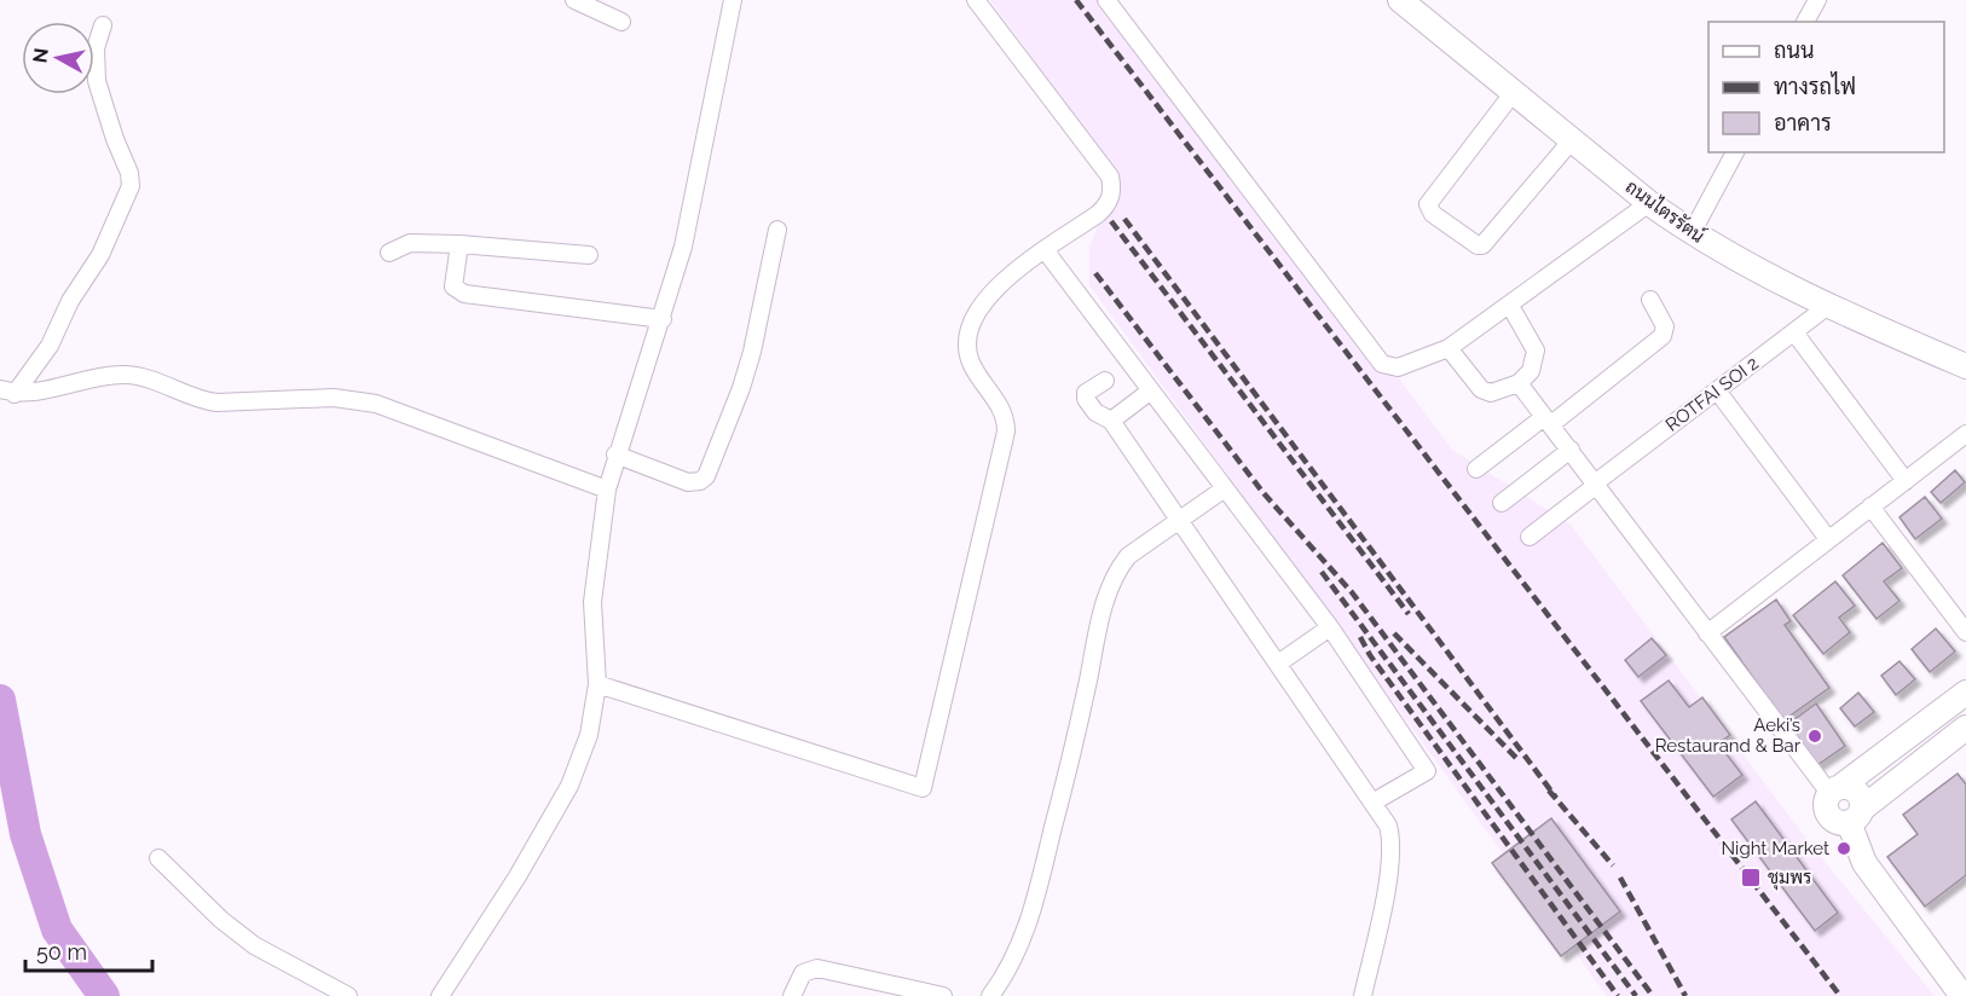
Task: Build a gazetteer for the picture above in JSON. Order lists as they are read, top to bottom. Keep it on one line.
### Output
{"streets":{"main road":["ถนนไตรรัตน์"],"street":["ROTFAI SOI 2"]},"crossings":[["ถนนไตรรัตน์","ROTFAI SOI 2"]],"places":{"other":["Aeki’s Restaurand & Bar","Night Market"],"transit":["ชุมพร"]},"legend":["ถนน","ทางรถไฟ","อาคาร"],"scale_bar":"50 m","north":"left"}
